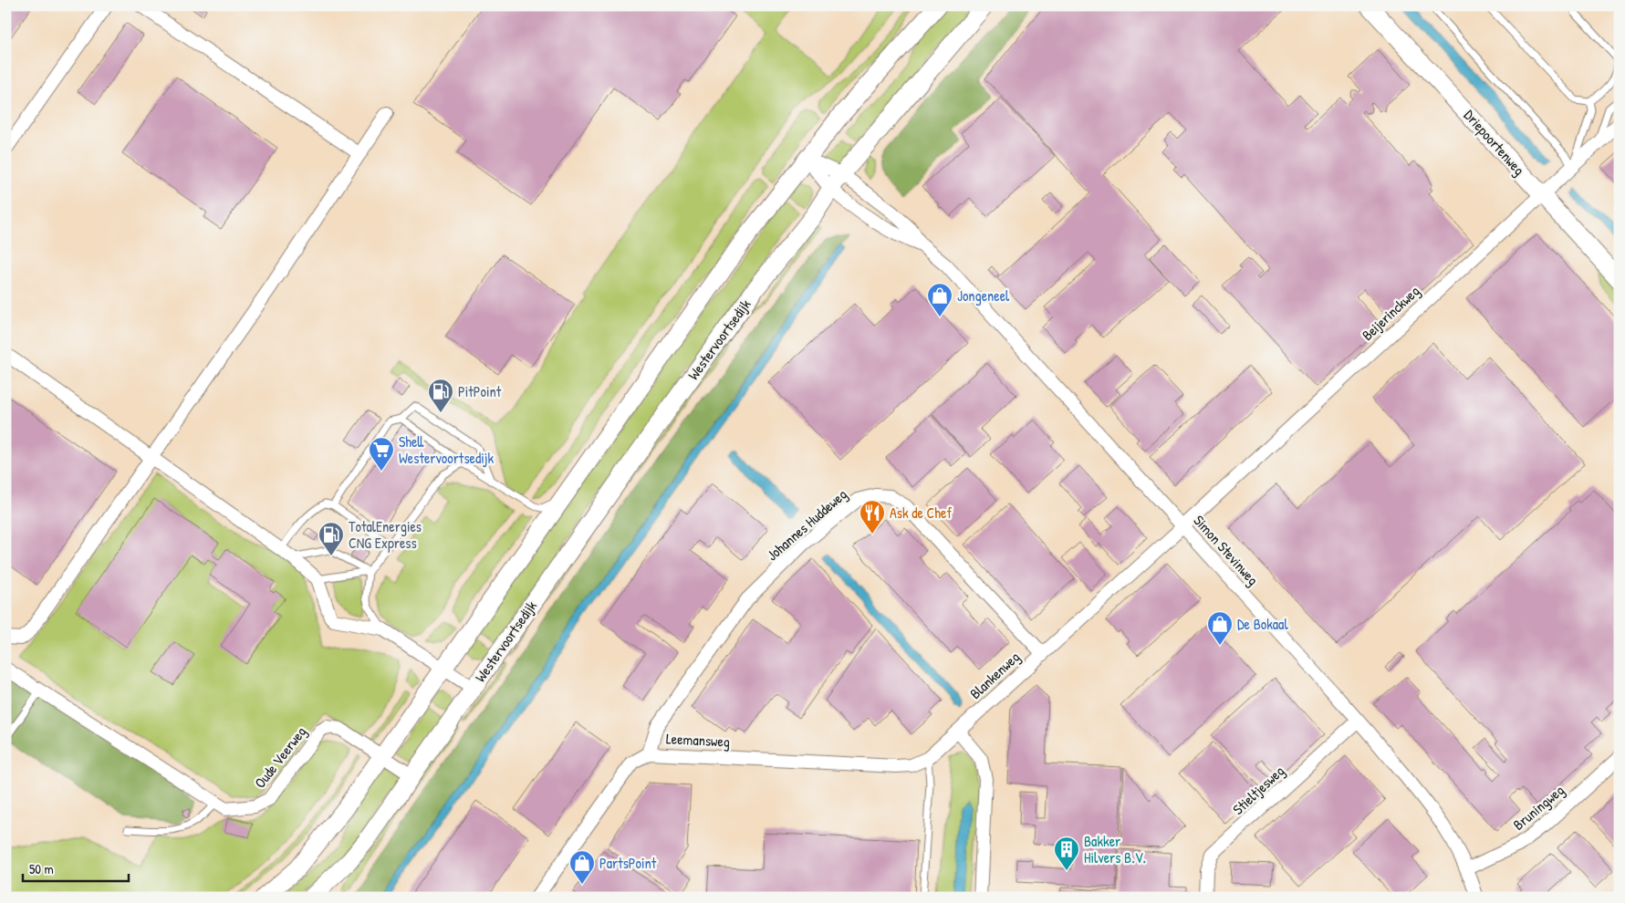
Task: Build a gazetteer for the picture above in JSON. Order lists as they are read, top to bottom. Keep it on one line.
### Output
{"streets":{"main road":["Driepoortenweg","Westervoortsedijk"],"street":["Beijerinckweg","Johannes Huddeweg","Simon Stevinweg","Blankenweg","Leemansweg","Oude Veerweg","Stieltjesweg","Bruningweg"]},"crossings":[["Driepoortenweg","Beijerinckweg"],["Beijerinckweg","Simon Stevinweg"],["Beijerinckweg","Blankenweg"],["Westervoortsedijk","Simon Stevinweg"],["Westervoortsedijk","Oude Veerweg"],["Johannes Huddeweg","Blankenweg"],["Johannes Huddeweg","Leemansweg"],["Simon Stevinweg","Blankenweg"],["Simon Stevinweg","Stieltjesweg"],["Simon Stevinweg","Bruningweg"],["Blankenweg","Leemansweg"]],"places":{"shop":["Jongeneel","De Bokaal","PartsPoint"],"fuel station":["PitPoint","TotalEnergies CNG Express"],"supermarket":["Shell Westervoortsedijk"],"restaurant":["Ask de Chef"],"building":["Bakker Hilvers B.V."]},"scale_bar":"50 m"}
